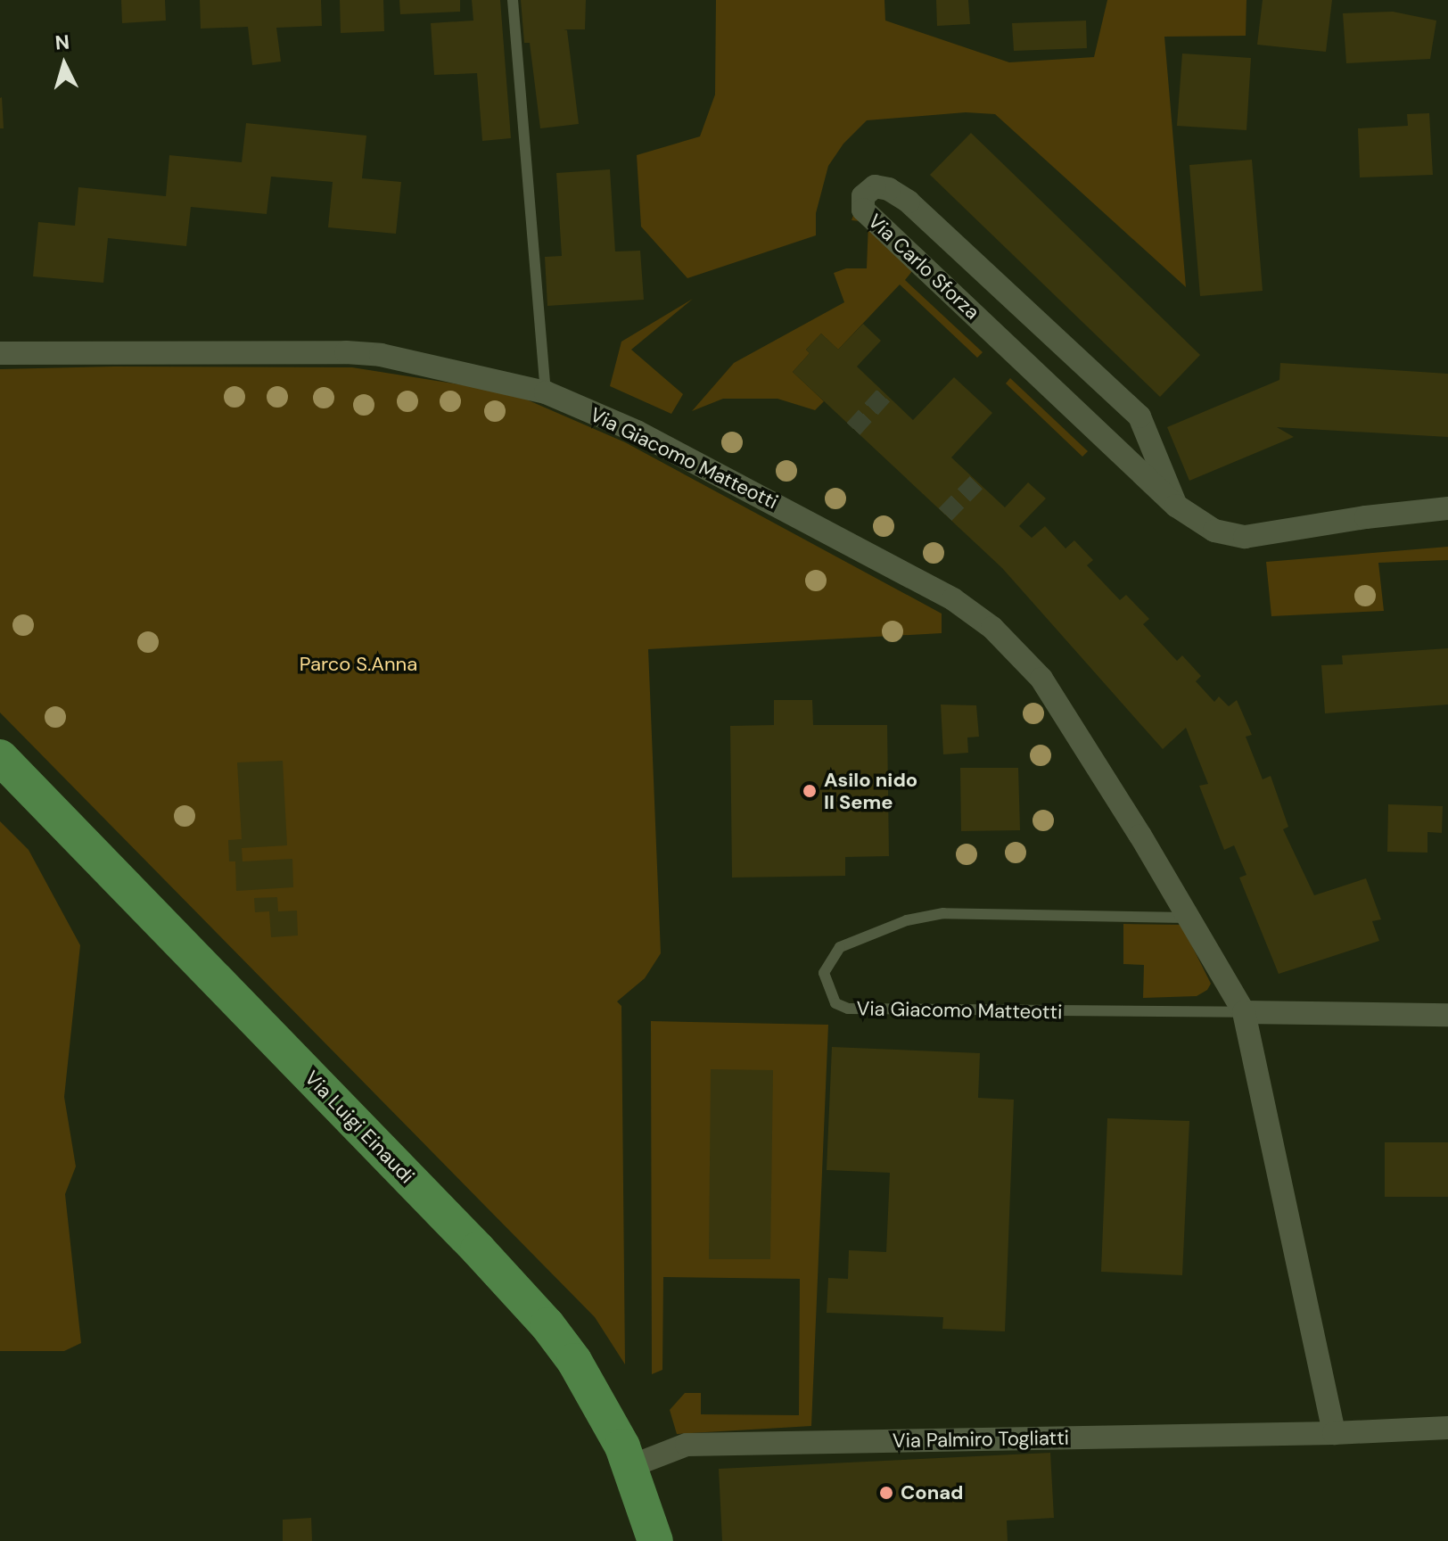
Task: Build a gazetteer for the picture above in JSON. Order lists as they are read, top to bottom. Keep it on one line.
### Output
{"streets":{"main road":["Via Luigi Einaudi"],"street":["Via Carlo Sforza","Via Giacomo Matteotti","Via Palmiro Togliatti"]},"crossings":[["Via Luigi Einaudi","Via Palmiro Togliatti"]],"parks":["Parco S.Anna"],"places":["Asilo nido Il Seme","Conad"],"north":"top"}
